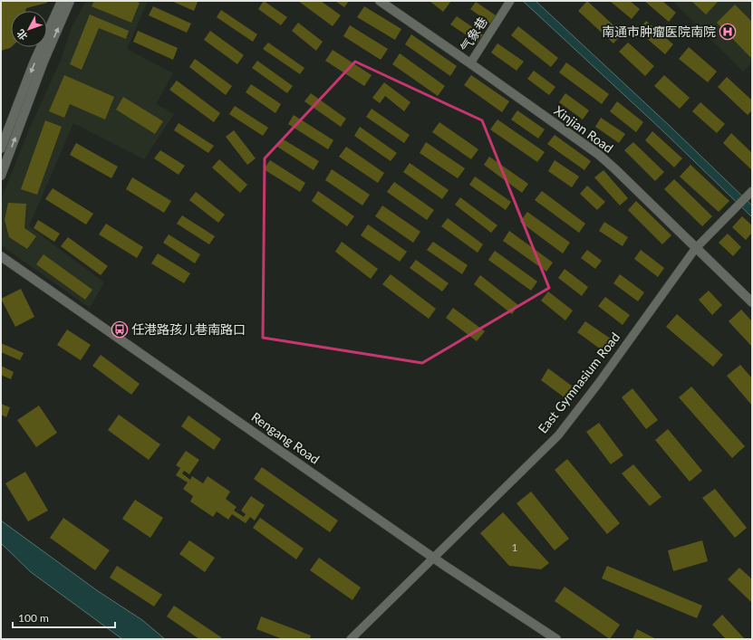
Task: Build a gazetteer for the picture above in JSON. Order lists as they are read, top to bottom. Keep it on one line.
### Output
{"streets":{"street":["气象巷","Xinjian Road","East Gymnasium Road","Rengang Road"]},"crossings":[["气象巷","Xinjian Road"],["Xinjian Road","East Gymnasium Road"],["East Gymnasium Road","Rengang Road"]],"places":{"hospital":["南通市肿瘤医院南院"],"bus stop":["任港路孩儿巷南路口"]},"house_numbers":["1"],"scale_bar":"100 m","north":"bottom left"}
